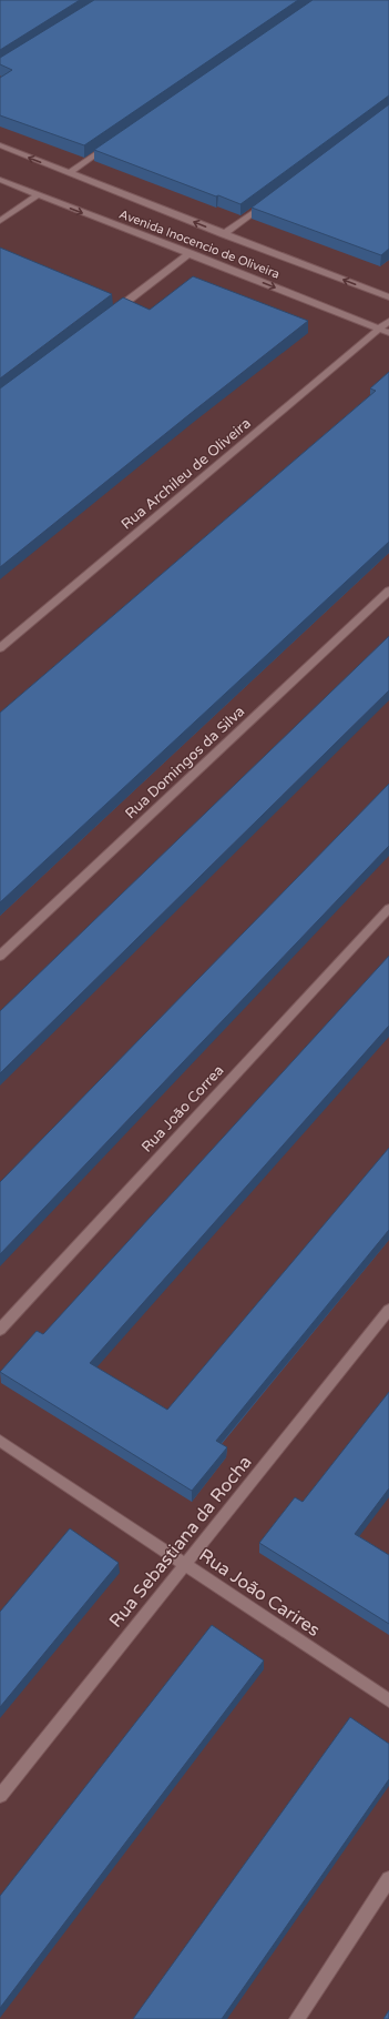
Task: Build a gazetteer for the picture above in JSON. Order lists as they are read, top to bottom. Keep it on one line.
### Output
{"streets":{"street":["Avenida Inocencio de Oliveira","Rua Archileu de Oliveira","Rua Domingos da Silva","Rua João Correa","Rua Sebastiana da Rocha","Rua João Carires"]},"crossings":[["Avenida Inocencio de Oliveira","Rua Archileu de Oliveira"],["Rua Sebastiana da Rocha","Rua João Carires"]]}
